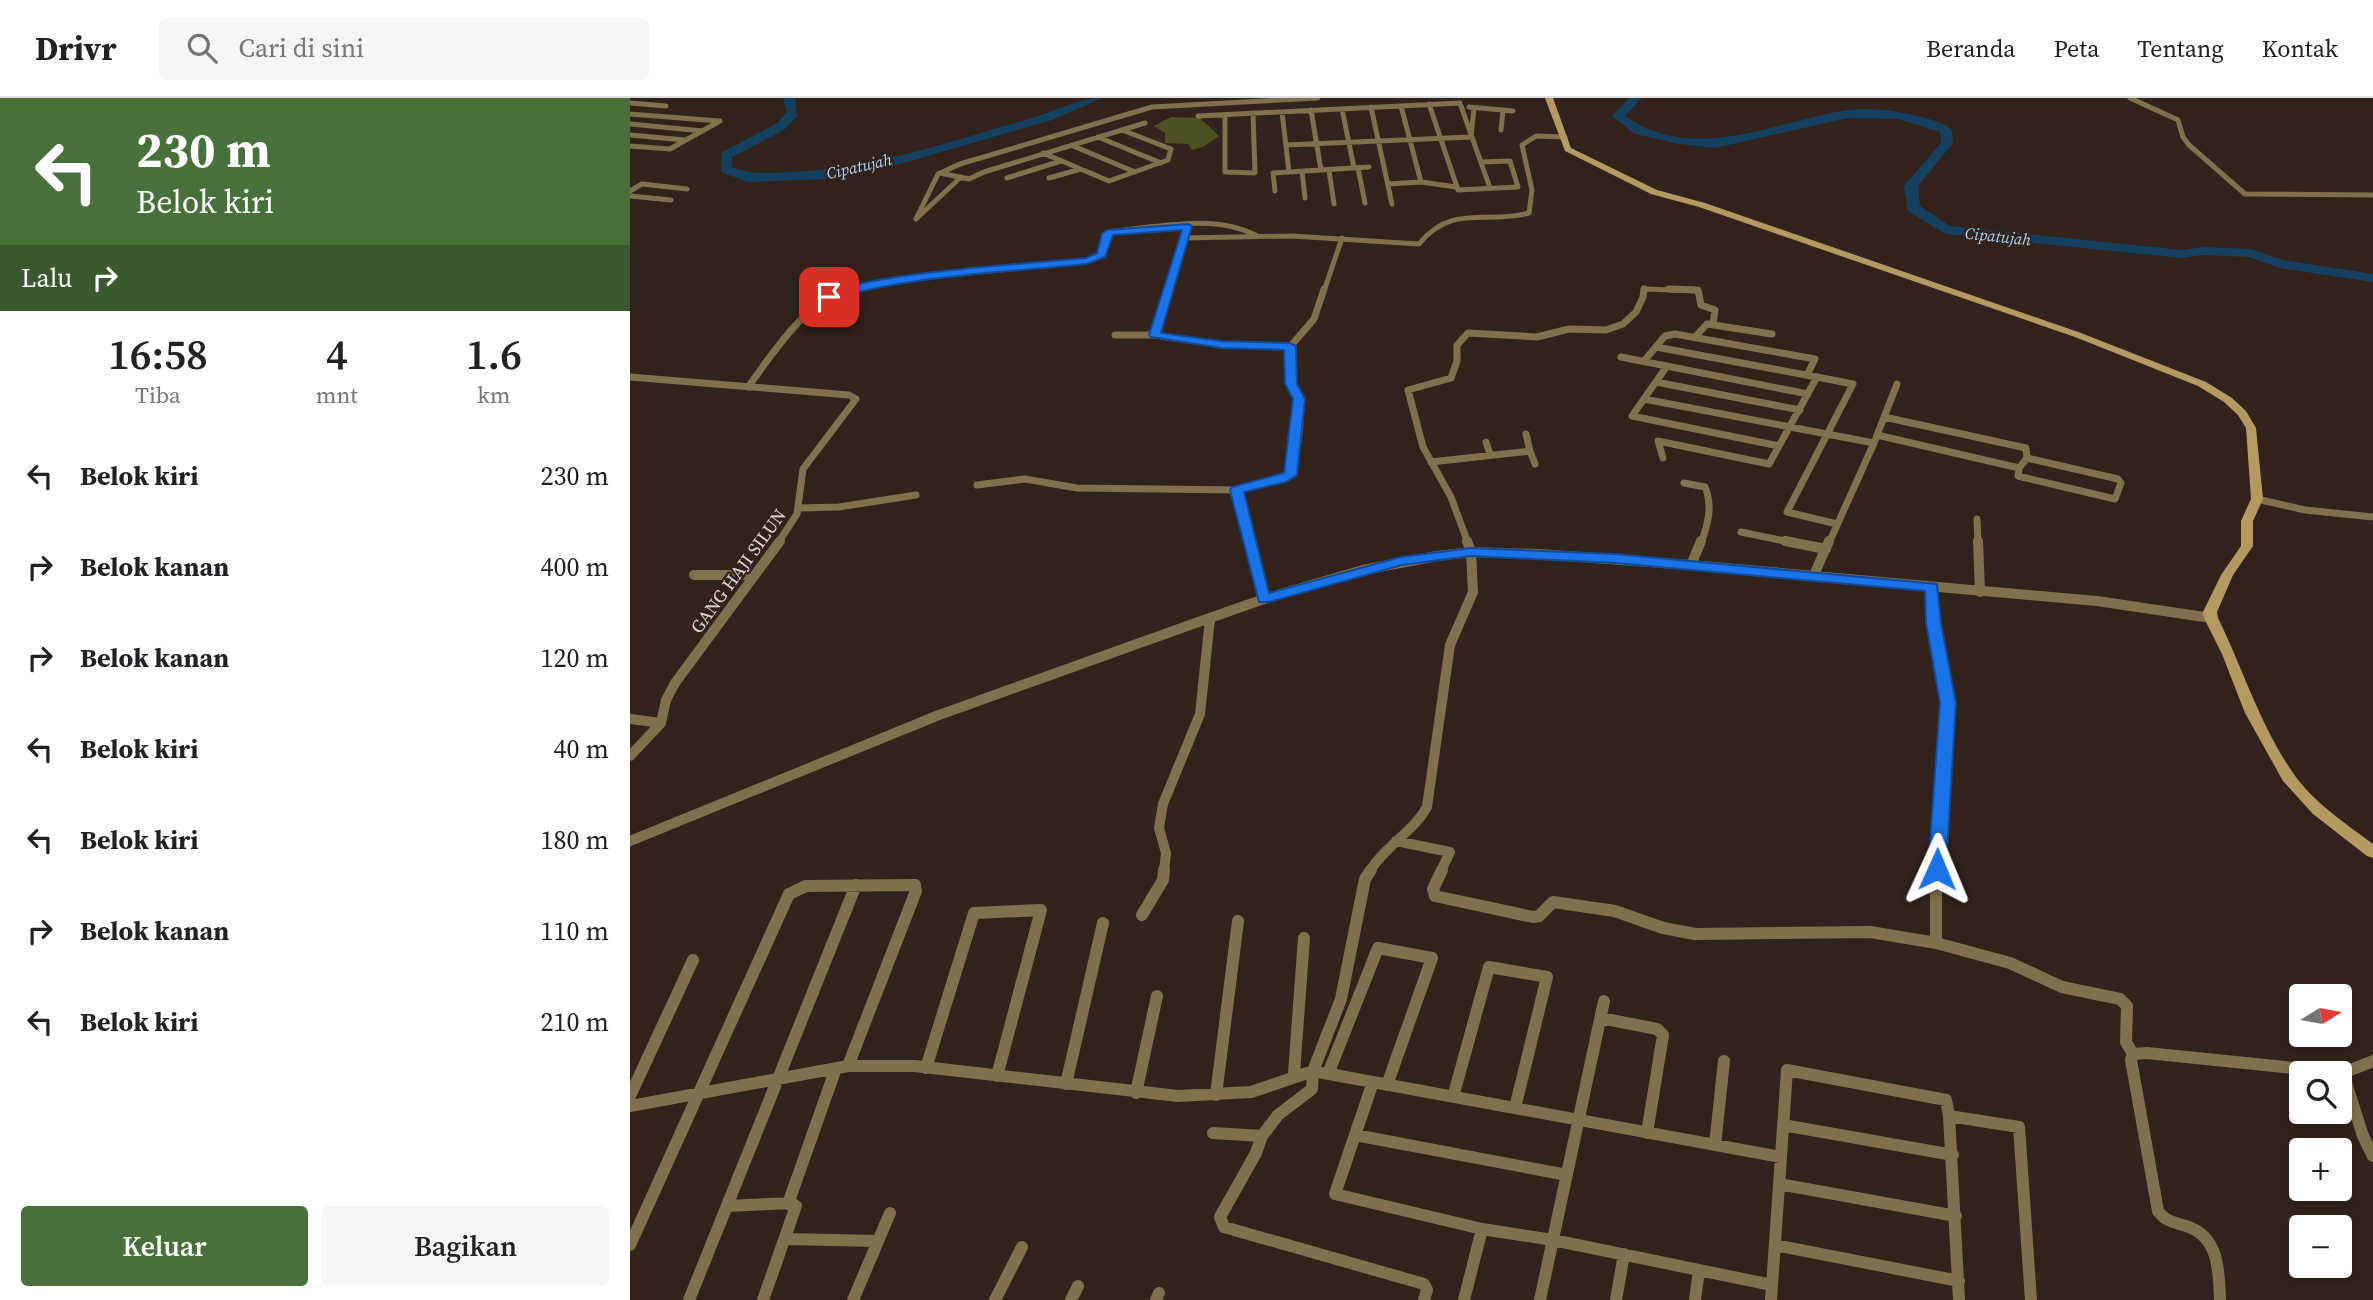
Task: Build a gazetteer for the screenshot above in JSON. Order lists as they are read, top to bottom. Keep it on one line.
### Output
{"streets":{"street":["GANG HAJI SILUN"]},"water":["Cipatujah"],"north":"right","page":{"header":"Drivr","search":"Cari di sini","nav":["Beranda","Peta","Tentang","Kontak"],"turn":["230 m","Belok kiri"],"then":"Lalu","eta":["16:58","Tiba","4","mnt","1.6","km"],"list":[{"name":"Belok kiri","value":"230 m"},{"name":"Belok kanan","value":"400 m"},{"name":"Belok kanan","value":"120 m"},{"name":"Belok kiri","value":"40 m"},{"name":"Belok kiri","value":"180 m"},{"name":"Belok kanan","value":"110 m"},{"name":"Belok kiri","value":"210 m"}],"map_buttons":["+","−"],"buttons":["Keluar","Bagikan"]}}
